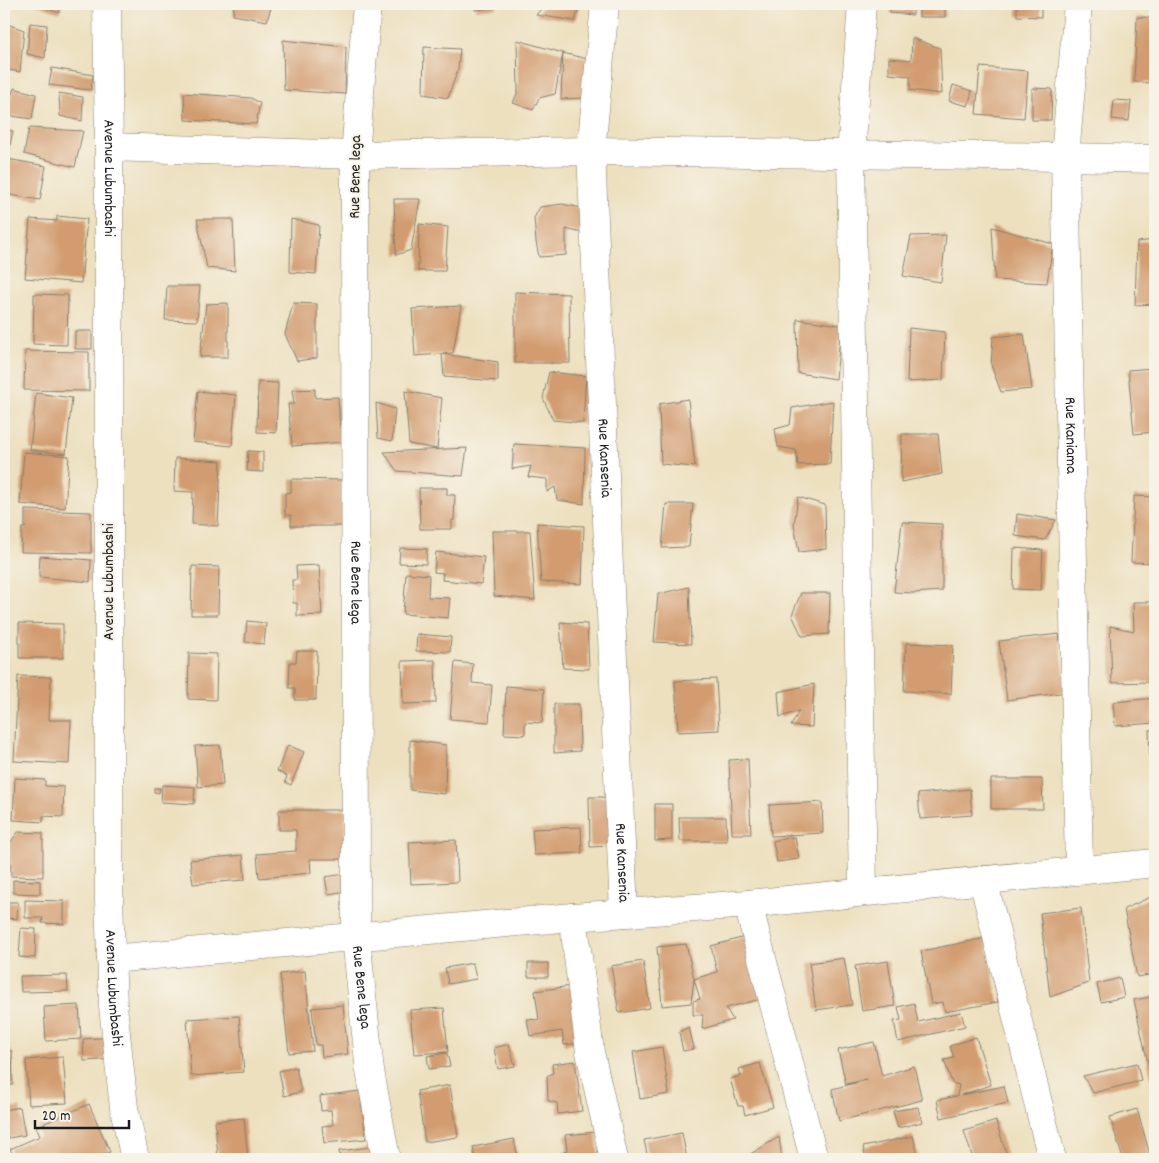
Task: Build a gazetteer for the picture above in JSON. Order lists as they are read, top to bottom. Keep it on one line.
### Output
{"streets":{"street":["Avenue Lubumbashi","Rue Bene lega","Rue Kaniama","Rue Kansenia"]},"scale_bar":"20 m"}
